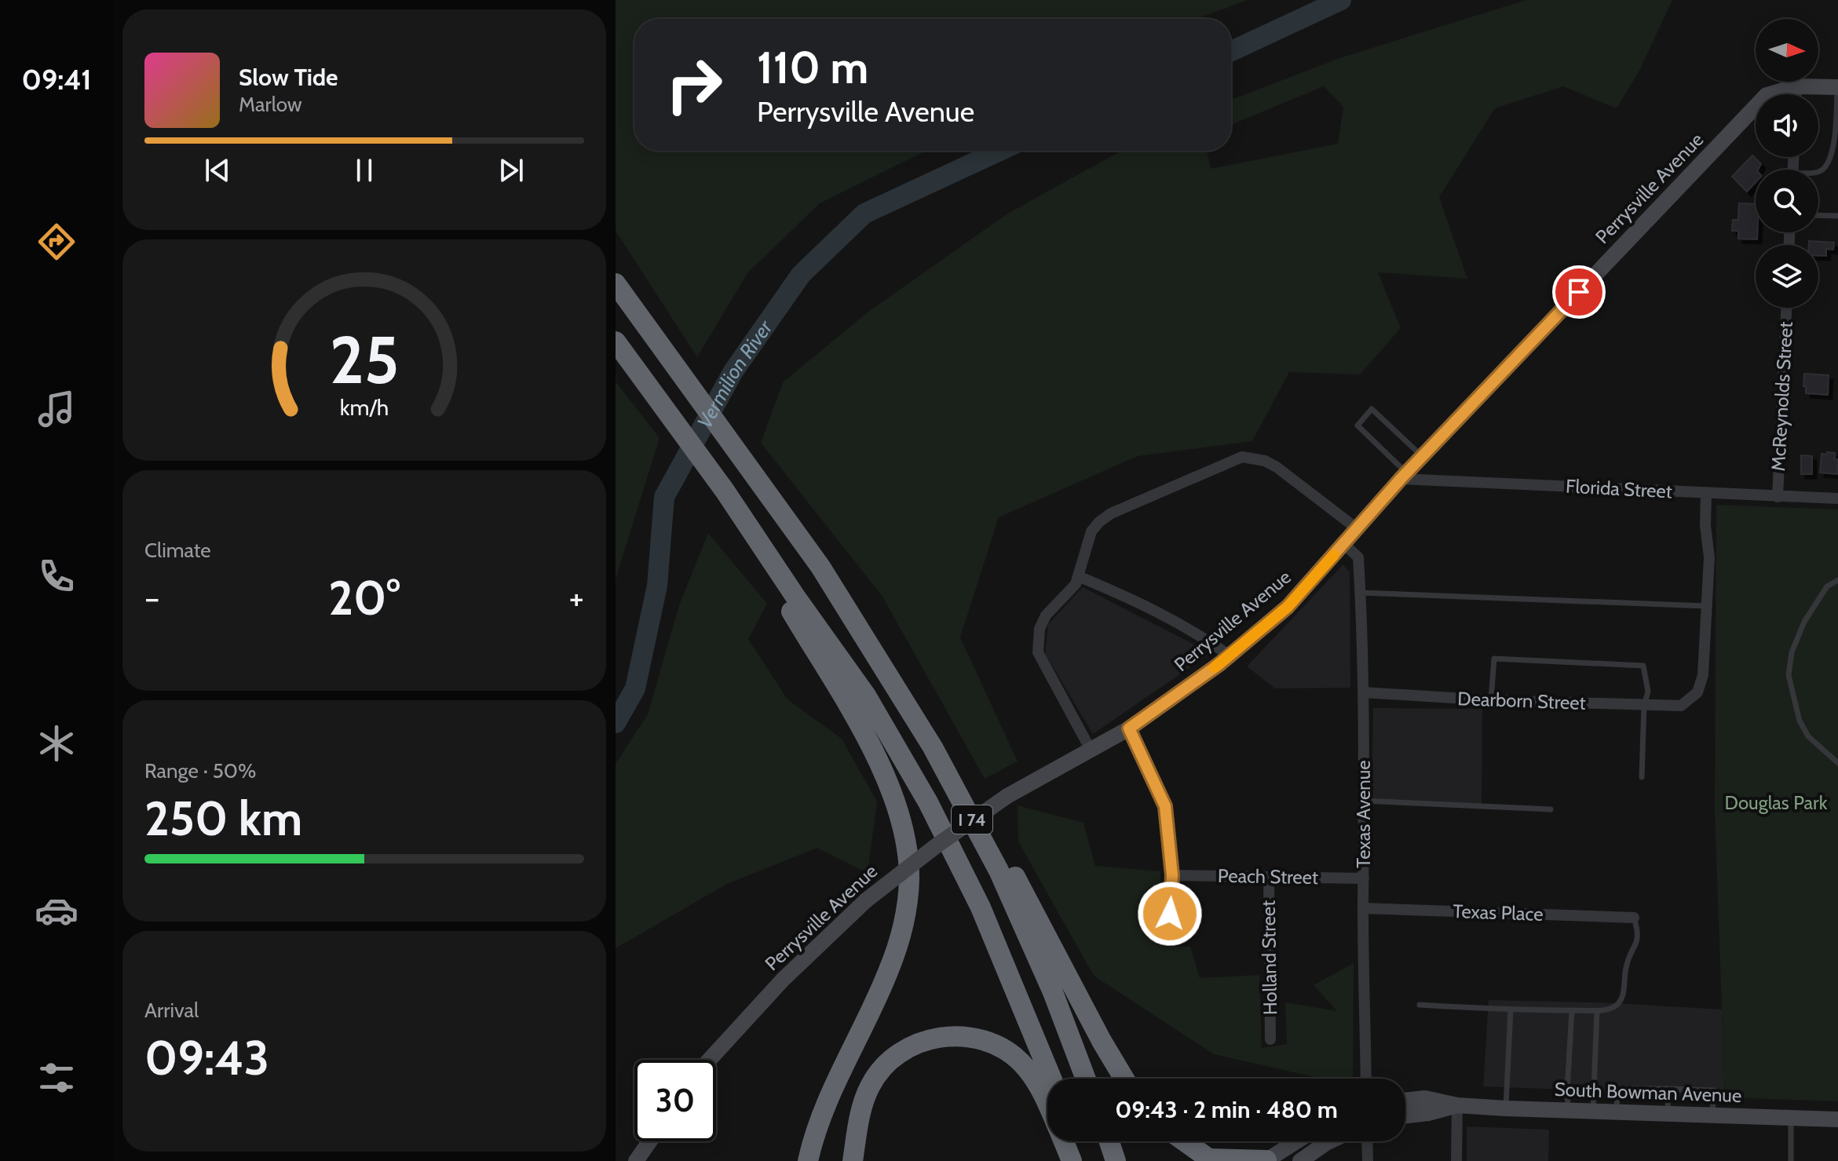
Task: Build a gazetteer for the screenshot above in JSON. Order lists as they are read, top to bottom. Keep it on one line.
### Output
{"streets":{"highway":["I 74"],"street":["Perrysville Avenue","McReynolds Street","Florida Street","Dearborn Street","Texas Avenue","Peach Street","Texas Place","Holland Street","South Bowman Avenue"]},"crossings":[["Perrysville Avenue","Florida Street"],["Perrysville Avenue","Texas Avenue"],["McReynolds Street","Florida Street"],["Dearborn Street","Texas Avenue"],["Texas Avenue","Peach Street"],["Texas Avenue","Texas Place"],["Peach Street","Holland Street"]],"water":["Vermilion River"],"parks":["Douglas Park"],"north":"right","page":{"tabs":"09:41","turn":["110 m","Perrysville Avenue"],"song":["Slow Tide","Marlow"],"tile":["Climate",["Range · 50%","250 km"],["Arrival","09:43"]],"heat":["−","20°","+"],"limit":"30","trip":"09:43 · 2 min · 480 m","gauge":["25","km/h"]}}
